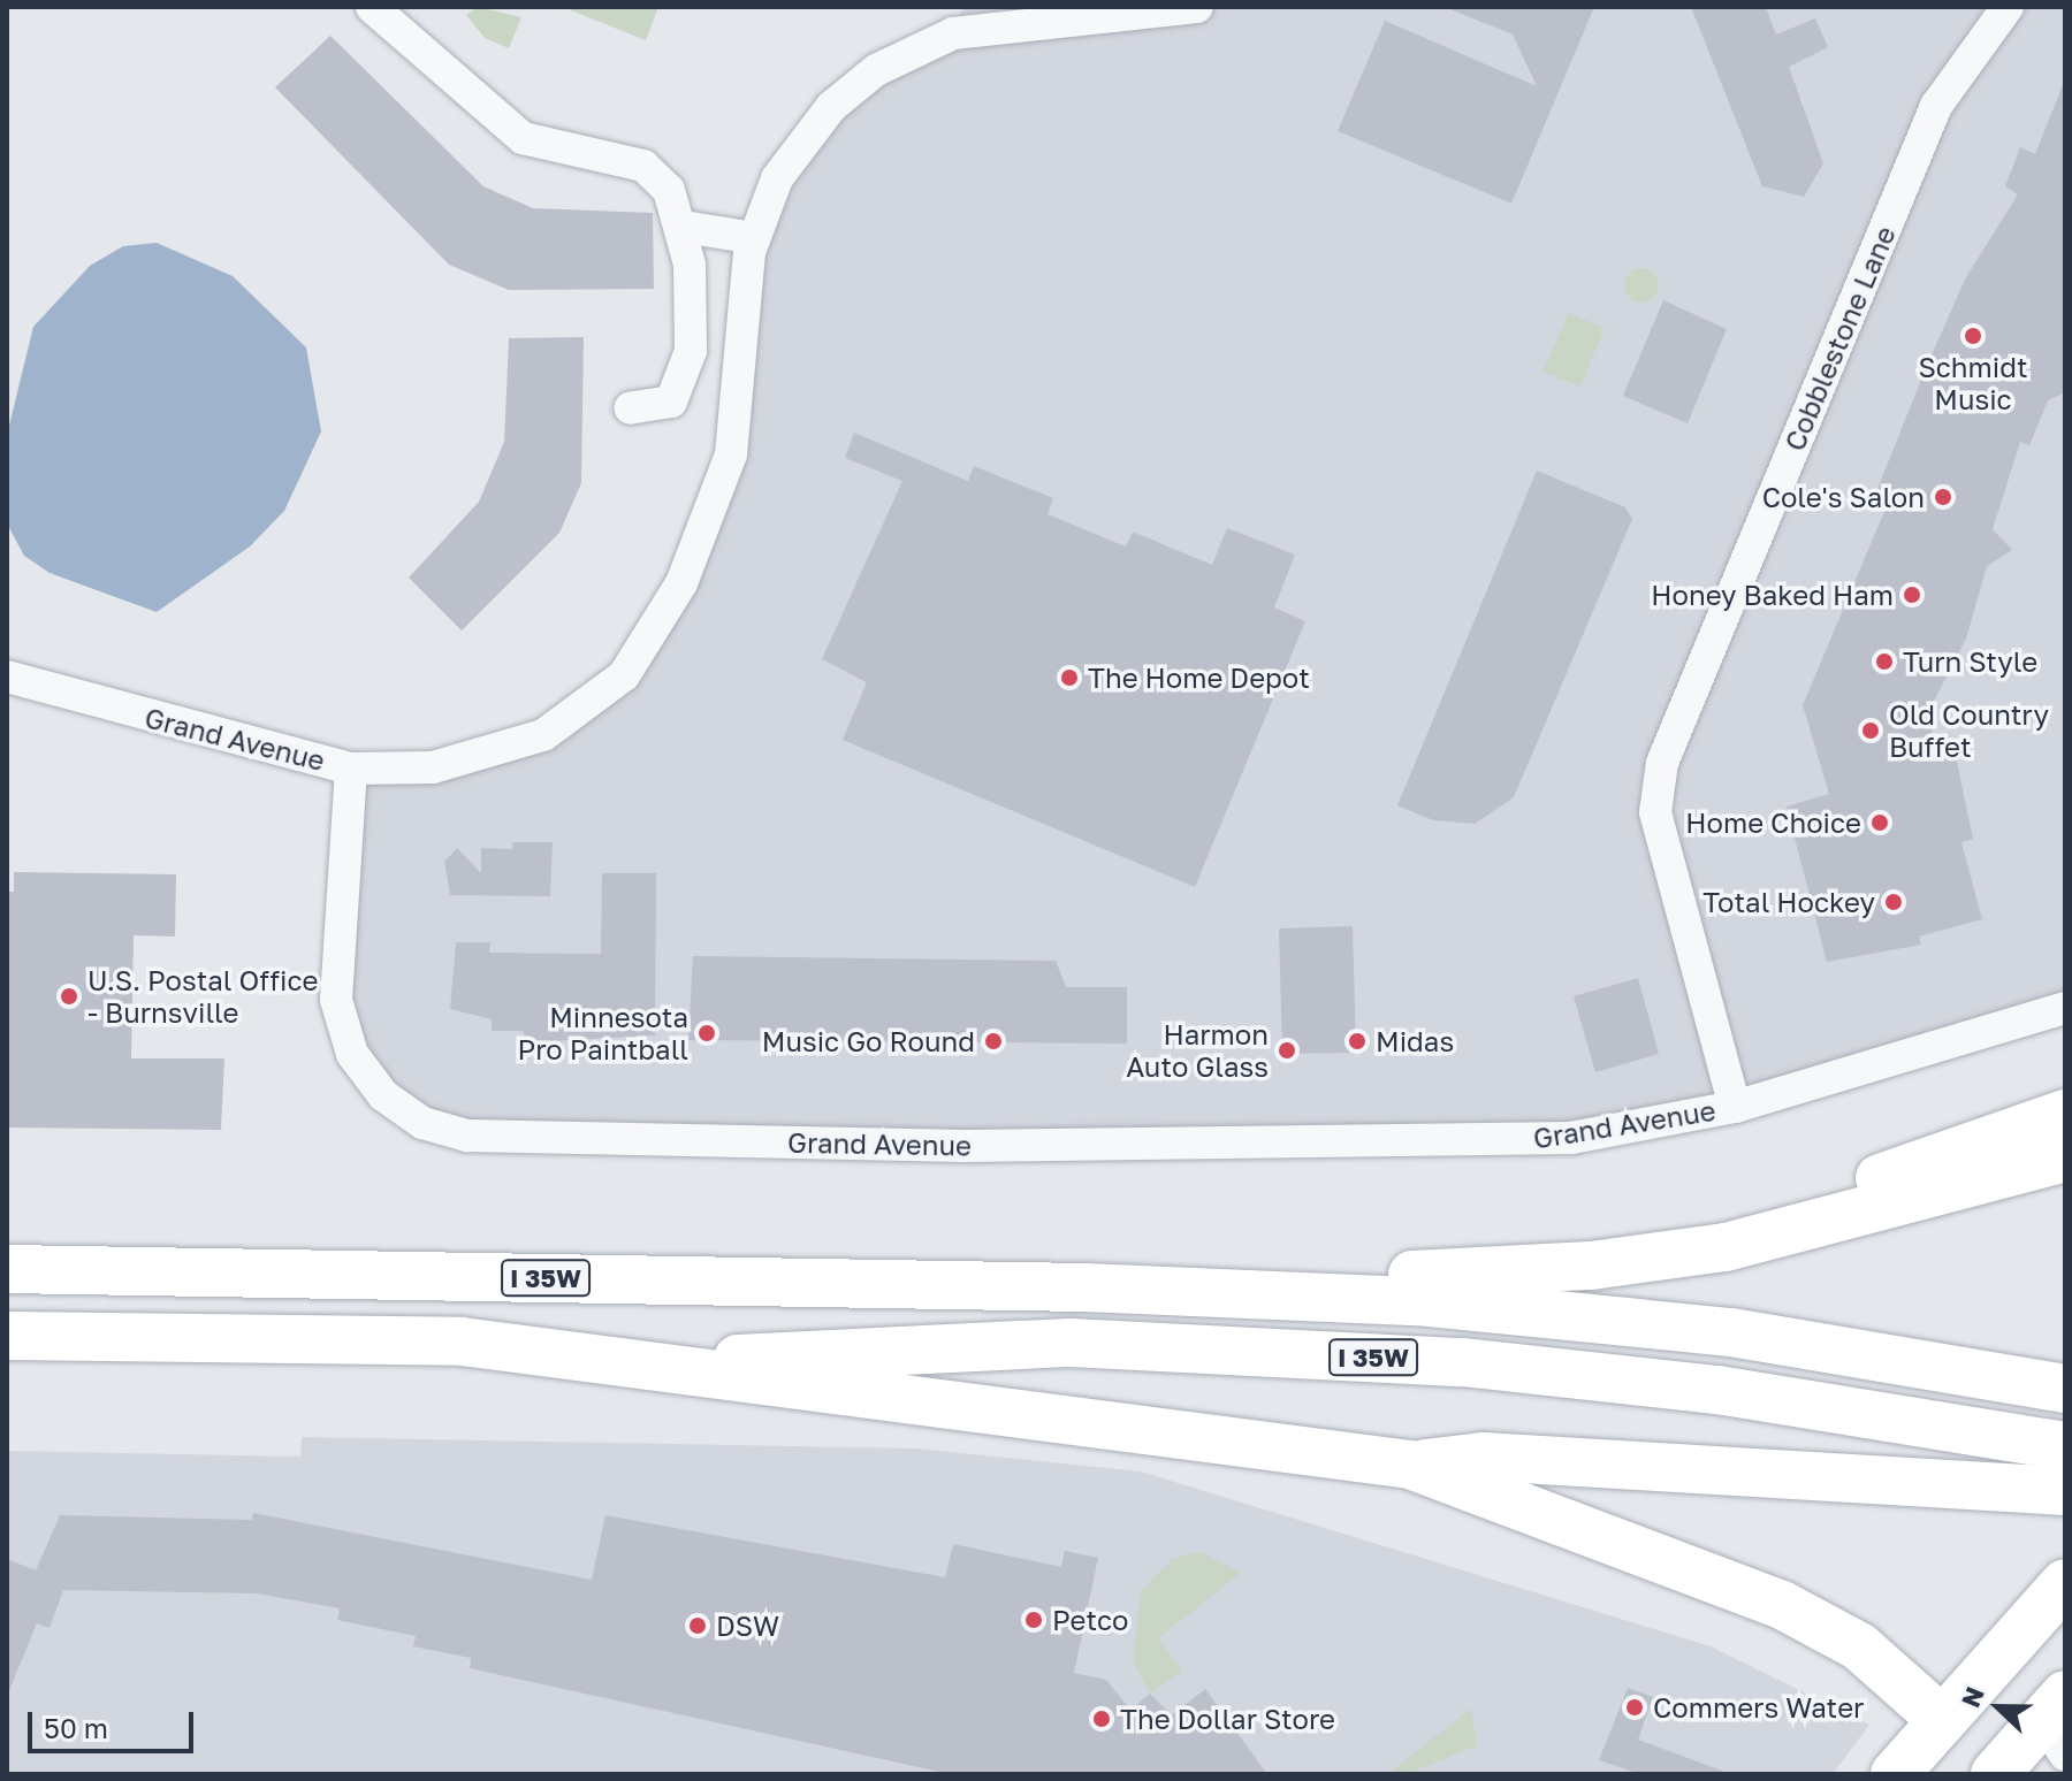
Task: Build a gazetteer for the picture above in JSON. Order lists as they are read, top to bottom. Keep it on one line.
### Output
{"streets":{"highway":["I 35W"],"street":["Cobblestone Lane","Grand Avenue"]},"crossings":[["Cobblestone Lane","Grand Avenue"]],"places":["Schmidt Music","Cole's Salon","Honey Baked Ham","Turn Style","The Home Depot","Old Country Buffet","Home Choice","Total Hockey","U.S. Postal Office - Burnsville","Minnesota Pro Paintball","Music Go Round","Midas","Harmon Auto Glass","Petco","DSW","Commers Water","The Dollar Store"],"scale_bar":"50 m","north":"left"}
